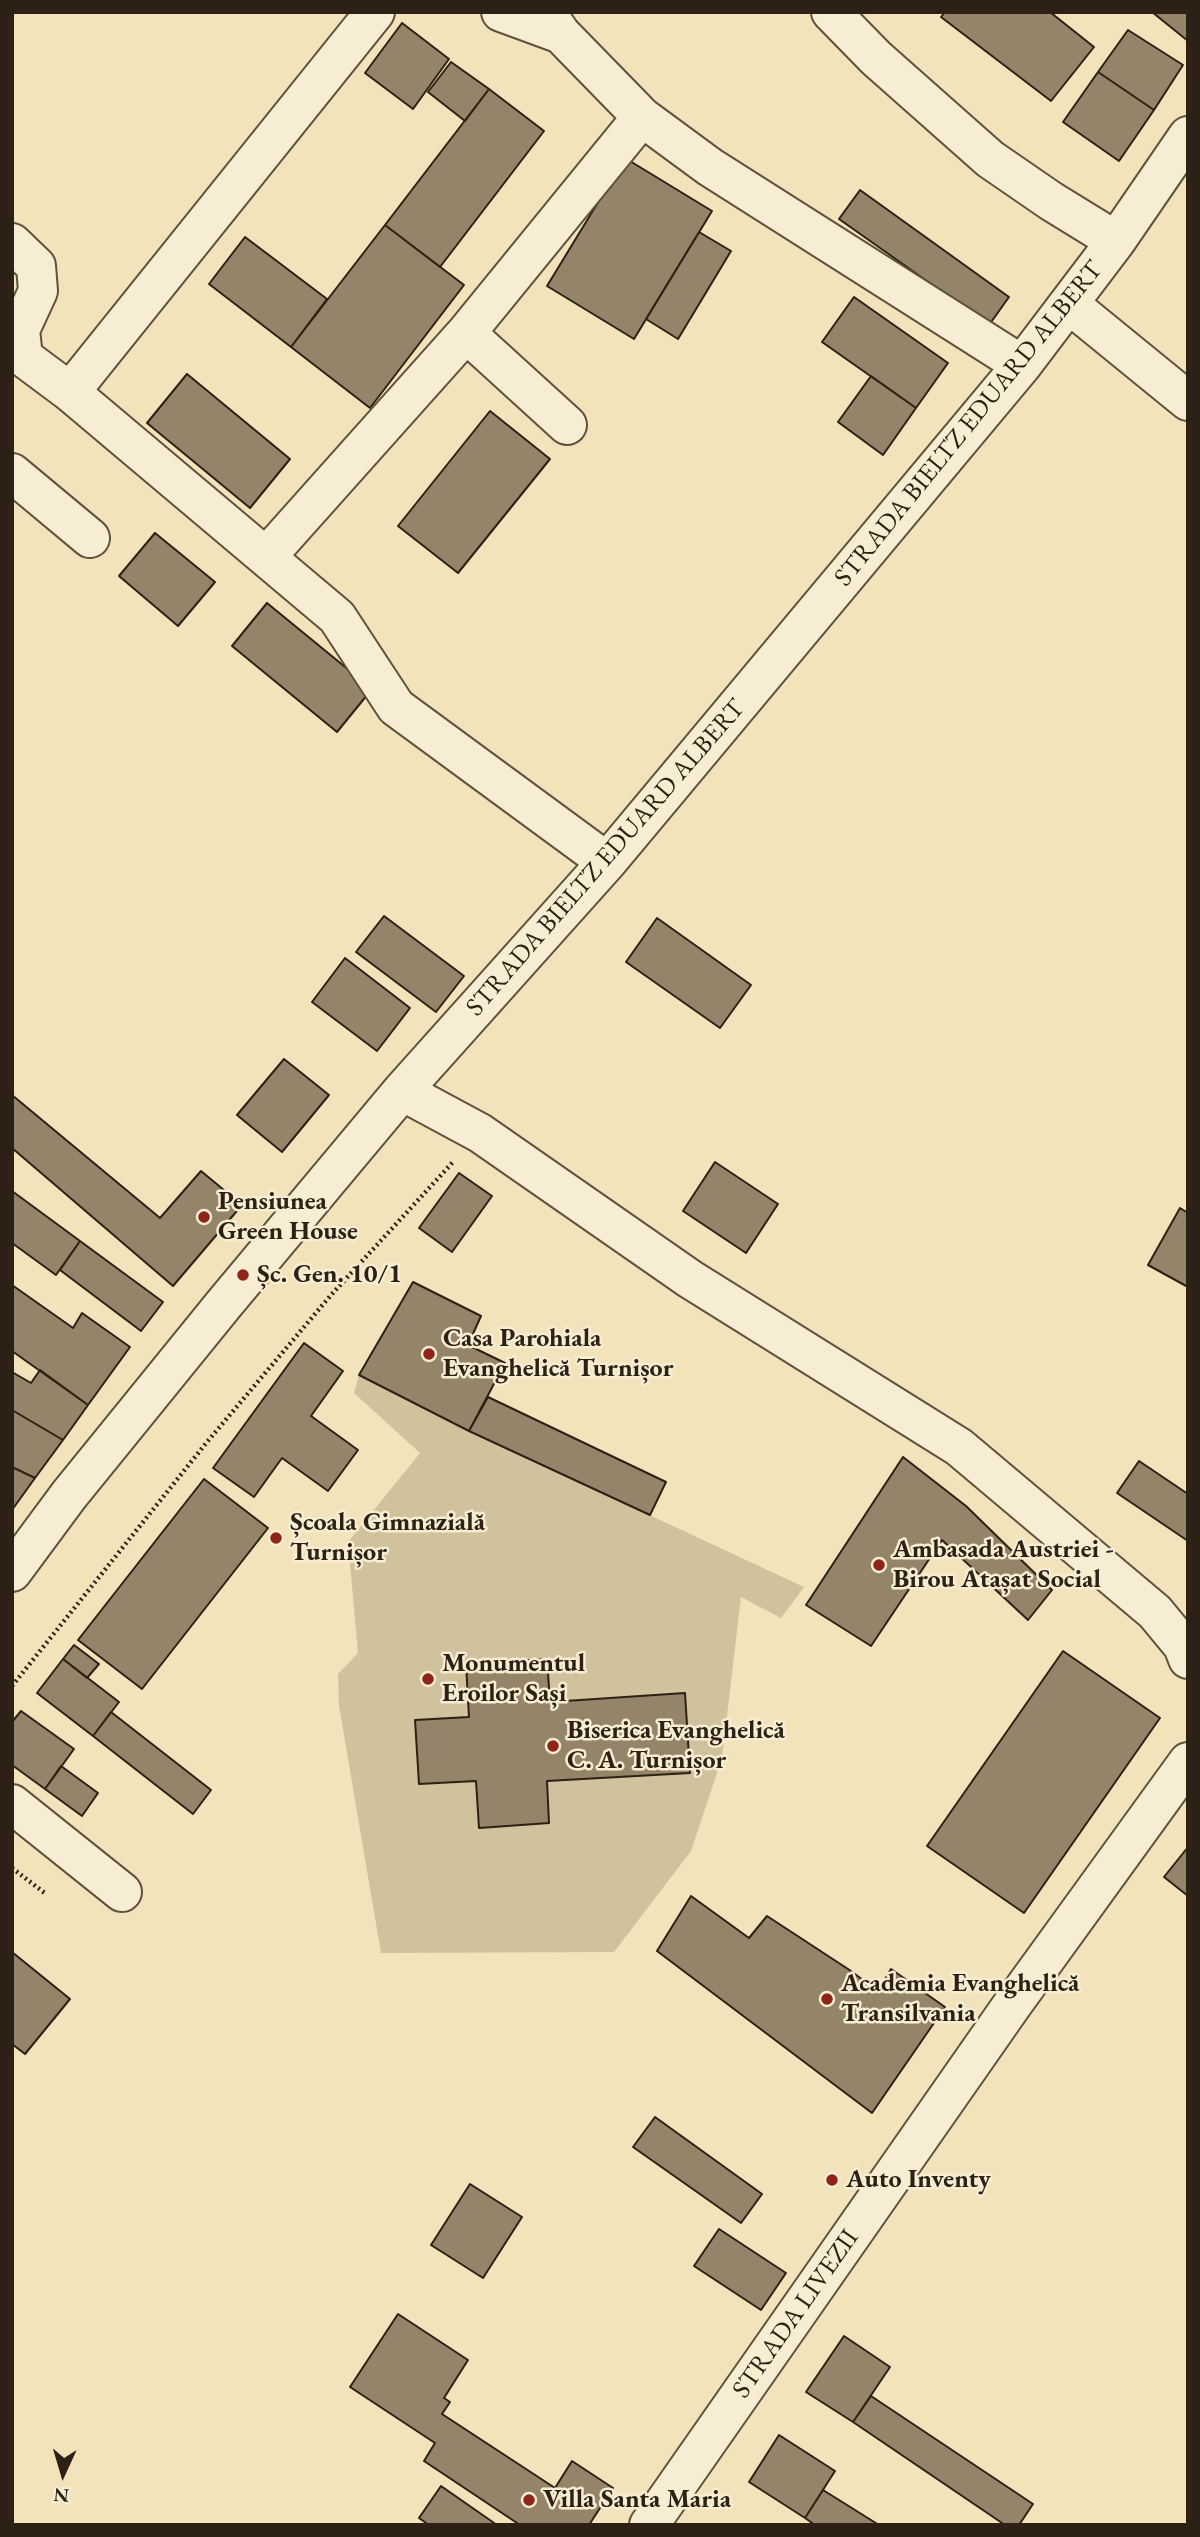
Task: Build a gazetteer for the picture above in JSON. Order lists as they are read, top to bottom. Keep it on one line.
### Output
{"streets":{"street":["STRADA BIELTZ EDUARD ALBERT","STRADA LIVEZII"]},"places":["Pensiunea Green House","Șc. Gen. 10/1","Casa Parohiala Evanghelică Turnișor","Școala Gimnazială Turnișor","Ambasada Austriei - Birou Atașat Social","Monumentul Eroilor Sași","Biserica Evanghelică C. A. Turnișor","Academia Evanghelică Transilvania","Auto Inventy","Villa Santa Maria"],"north":"bottom"}
